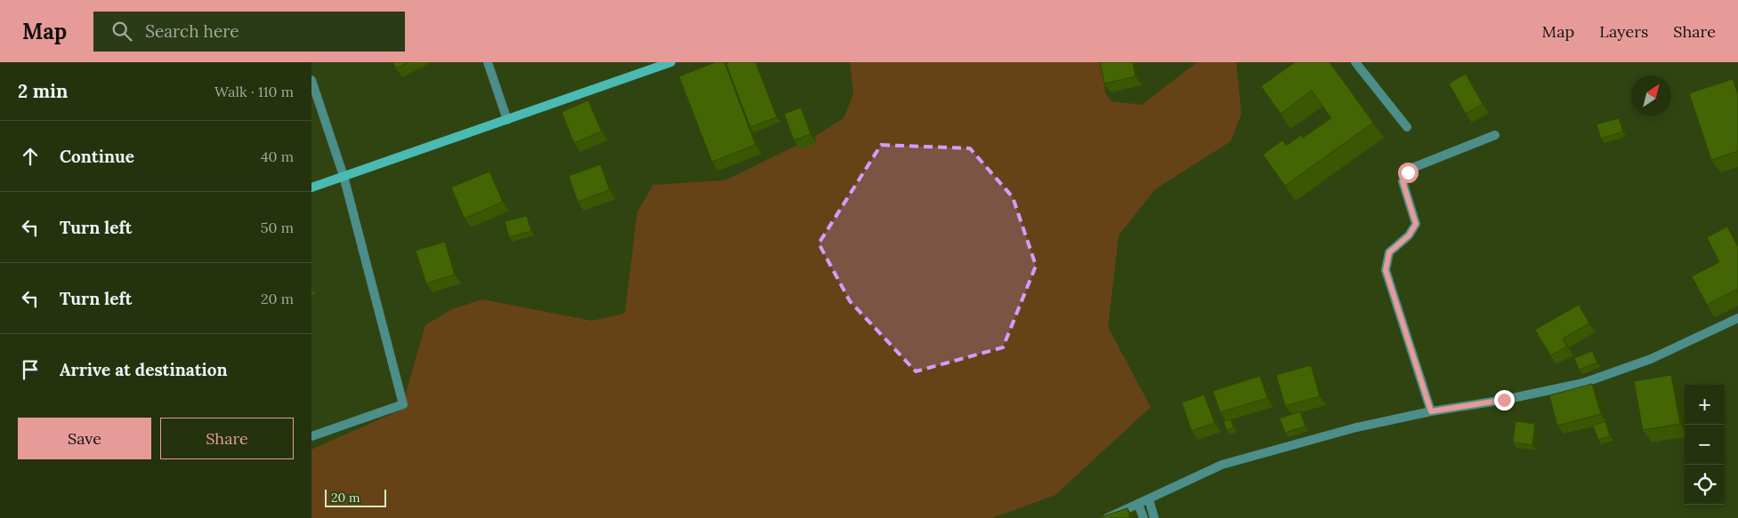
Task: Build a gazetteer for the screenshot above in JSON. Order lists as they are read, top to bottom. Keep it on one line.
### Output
{"scale_bar":"20 m","north":"top right","page":{"header":"Map","search":"Search here","nav":["Map","Layers","Share"],"heading":["2 min","Walk · 110 m"],"list":[["Continue","40 m"],["Turn left","50 m"],["Turn left","20 m"],"Arrive at destination"],"map_buttons":["+","−"],"buttons":["Save","Share"],"scale":"20 m"}}
